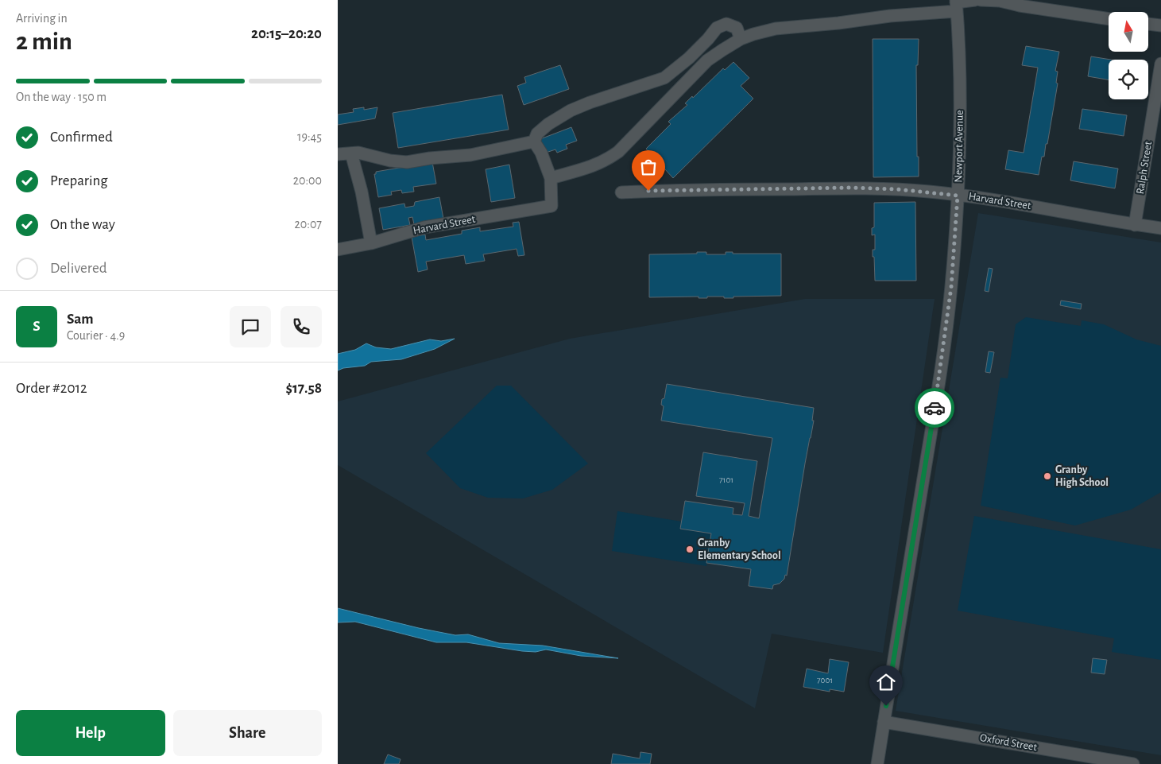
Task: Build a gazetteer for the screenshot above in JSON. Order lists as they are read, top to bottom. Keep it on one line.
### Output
{"streets":{"street":["Newport Avenue","Ralph Street","Harvard Street","Oxford Street"]},"crossings":[["Newport Avenue","Harvard Street"],["Newport Avenue","Oxford Street"],["Ralph Street","Harvard Street"]],"places":["Granby High School","Granby Elementary School"],"house_numbers":["7101","7001"],"north":"top","page":{"heading":["2 min","Arriving in","20:15–20:20"],"panel":["Sam","Courier · 4.9","Order #2012","$17.58"],"bar":"On the way · 150 m","list":[["Confirmed","19:45"],["Preparing","20:00"],["On the way","20:07"],"Delivered"],"round":"S","buttons":["Help","Share"]}}
